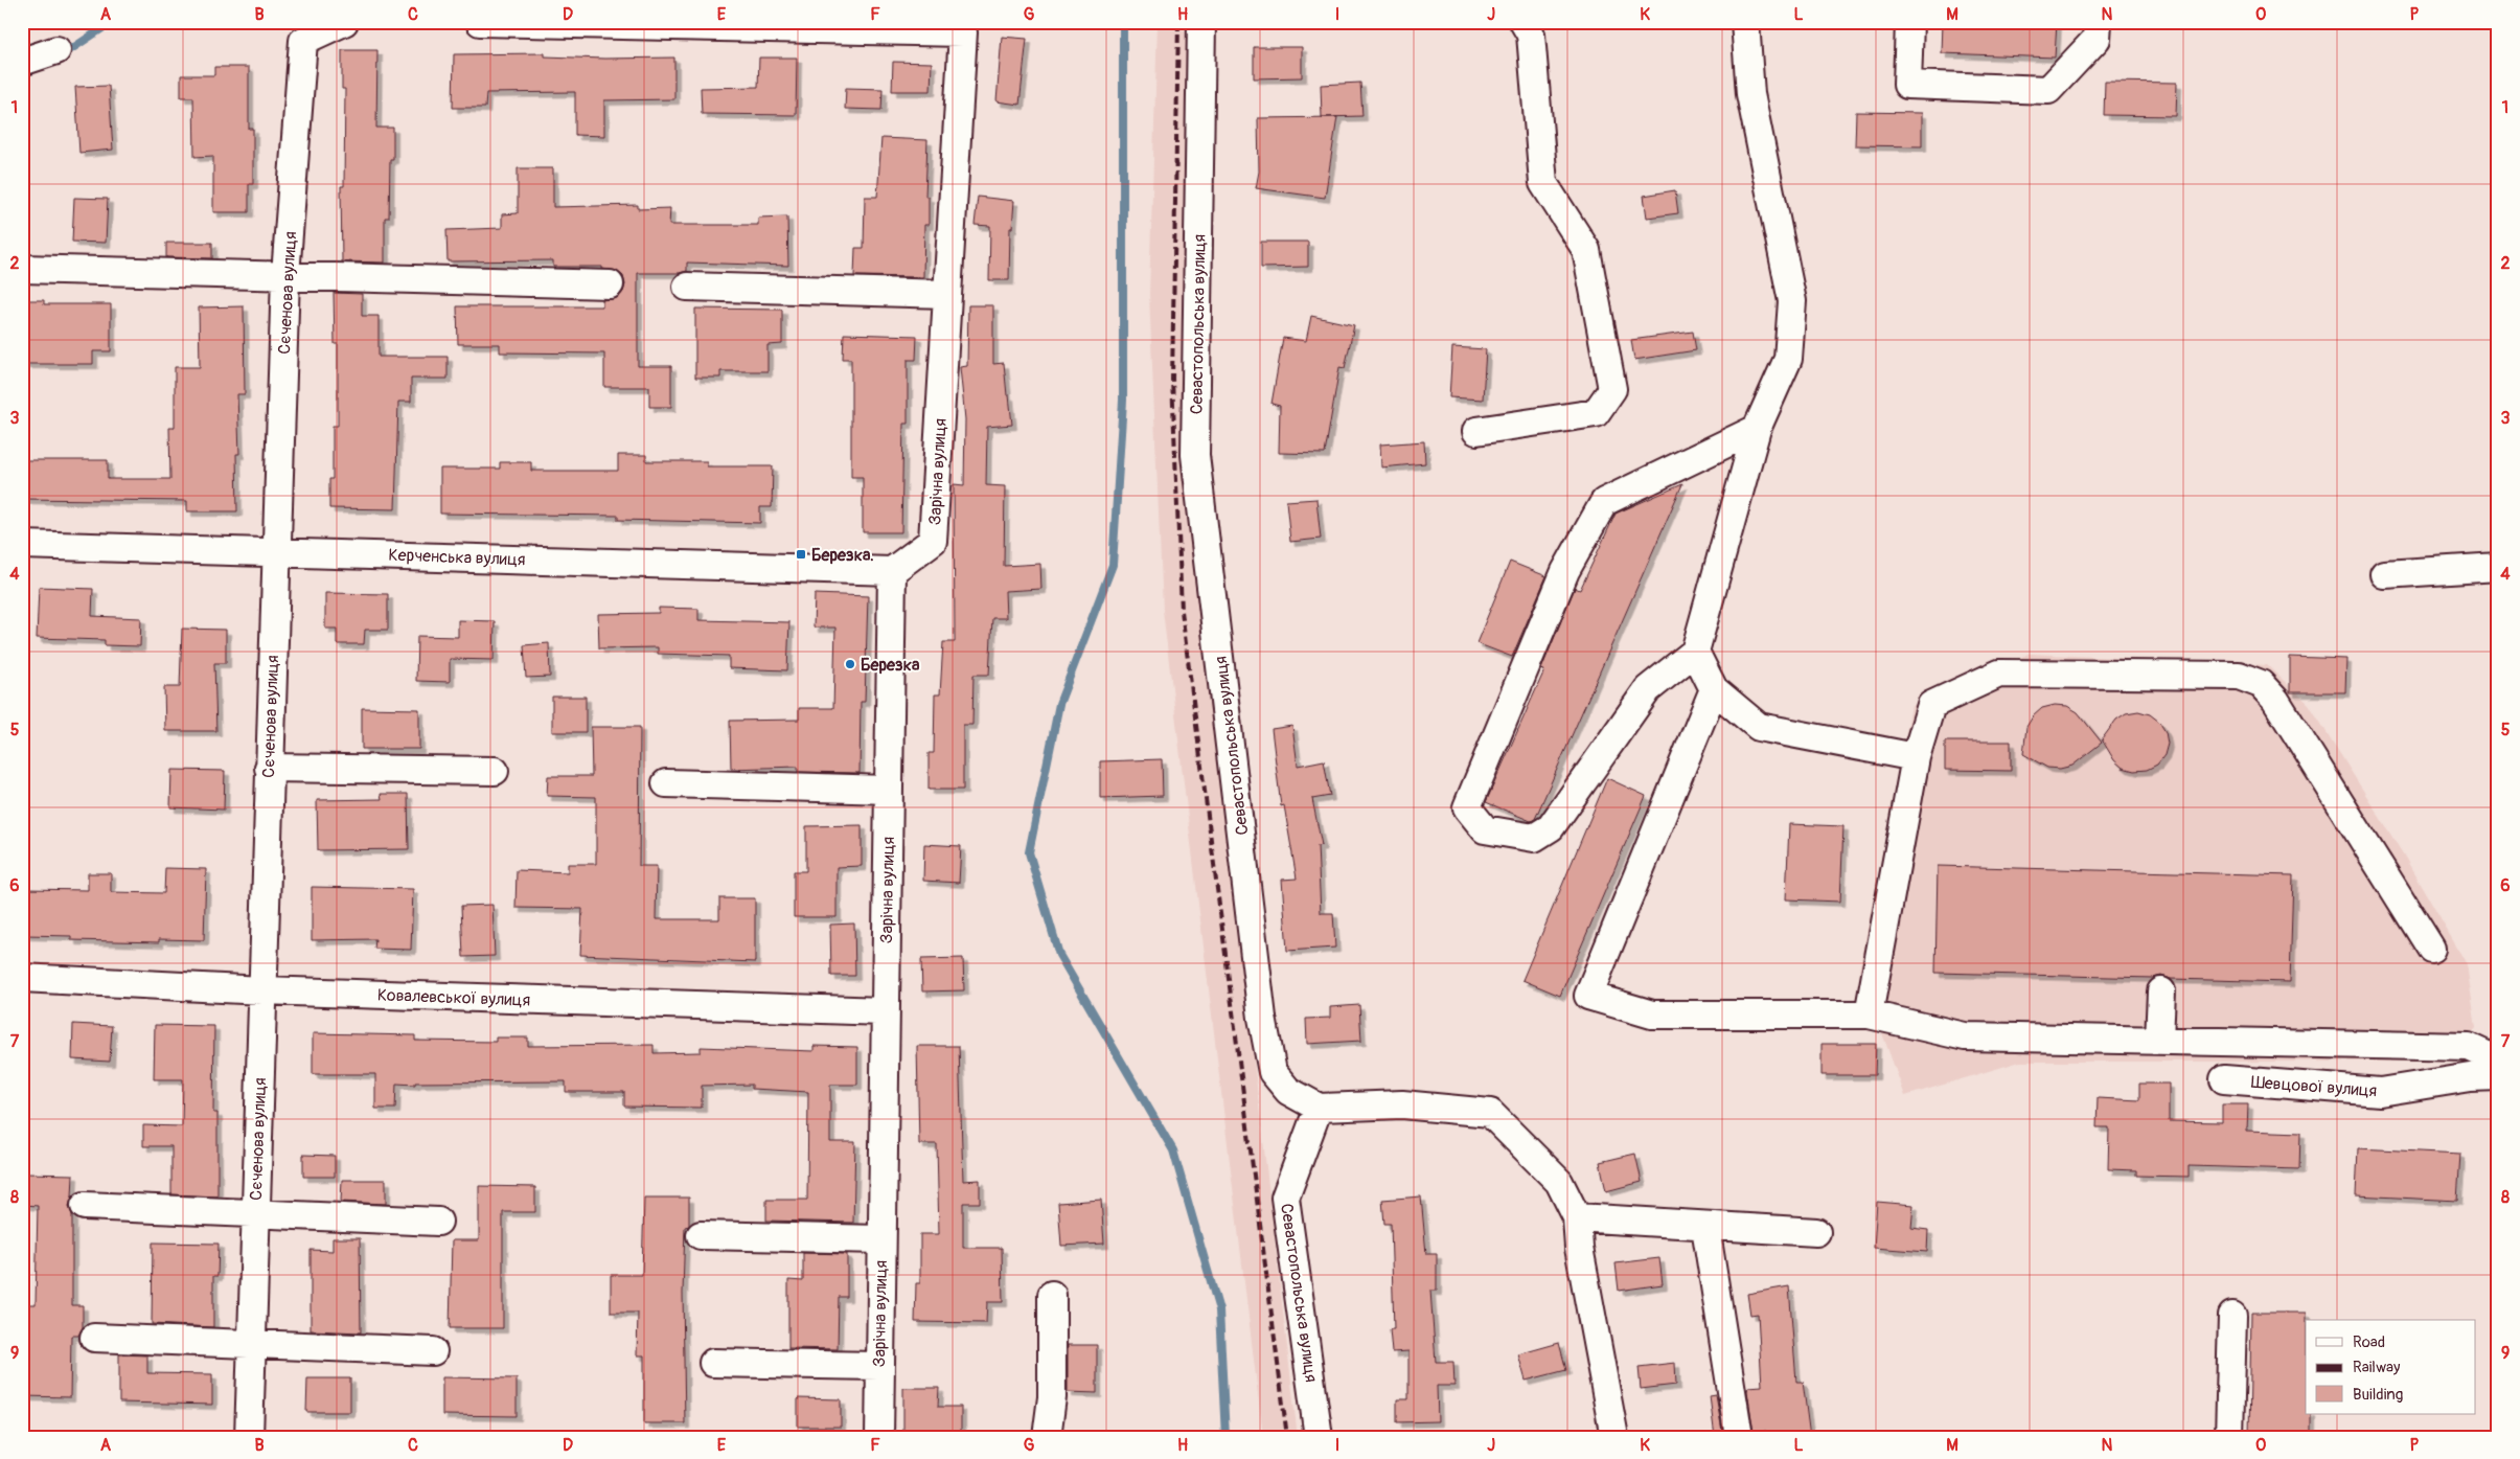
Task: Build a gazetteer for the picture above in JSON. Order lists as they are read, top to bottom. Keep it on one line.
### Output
{"streets":{"street":["Сєченова вулиця","Севастопольська вулиця","Зарічна вулиця","Керченська вулиця","Ковалевської вулиця","Шевцової вулиця"]},"crossings":[["Сєченова вулиця","Керченська вулиця"],["Сєченова вулиця","Ковалевської вулиця"],["Зарічна вулиця","Керченська вулиця"],["Зарічна вулиця","Ковалевської вулиця"]],"places":{"transit":["Березка."],"other":["Березка"]},"legend":["Road","Railway","Building"],"grid":{"columns":["A","B","C","D","E","F","G","H","I","J","K","L","M","N","O","P"],"rows":["1","2","3","4","5","6","7","8","9"]}}
